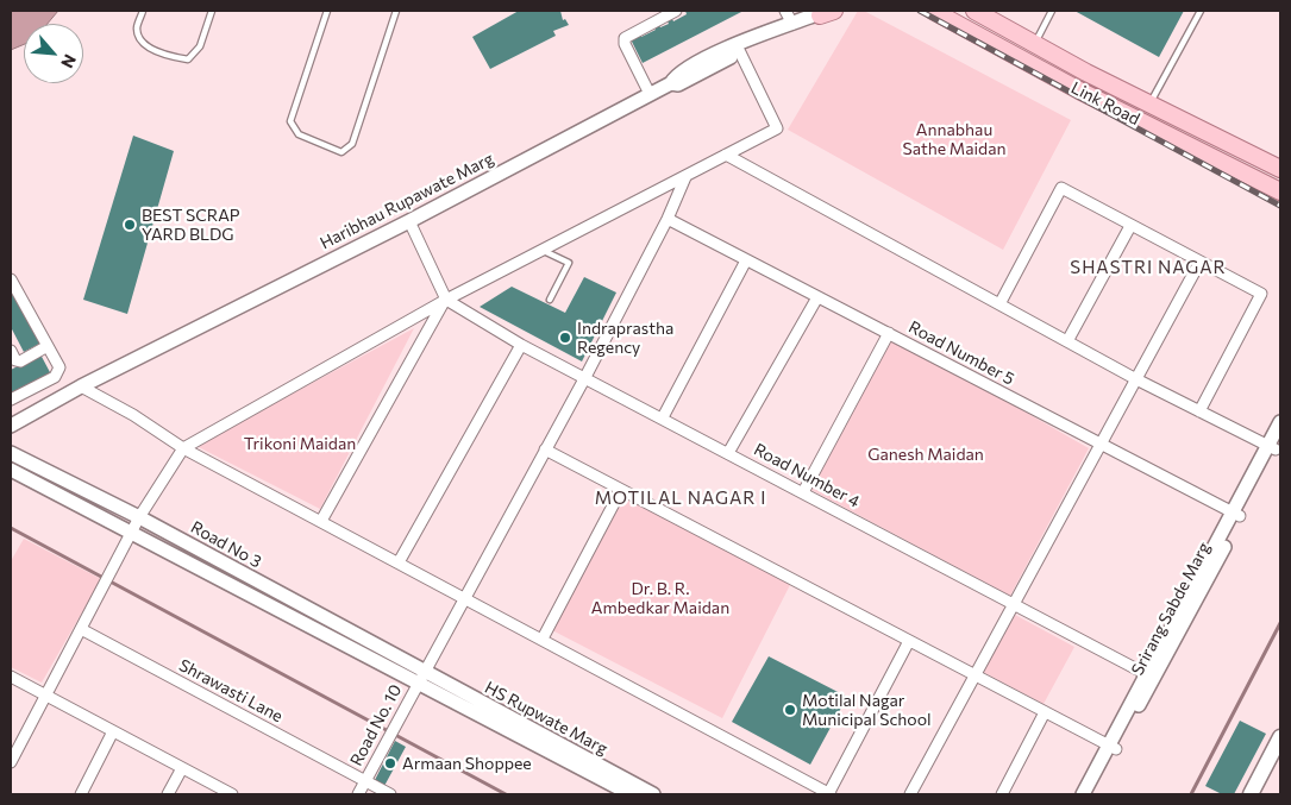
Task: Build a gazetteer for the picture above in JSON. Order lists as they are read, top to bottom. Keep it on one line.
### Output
{"streets":{"main road":["Link Road"],"street":["Haribhau Rupawate Marg","Road Number 5","Road Number 4","Road No 3","Srirang Sabde Marg","Shrawasti Lane","HS Rupwate Marg","Road No. 10"]},"crossings":[["Road Number 5","Srirang Sabde Marg"],["Road Number 5","Road No. 10"],["Road Number 4","Srirang Sabde Marg"],["Road Number 4","Road No. 10"],["Road No 3","HS Rupwate Marg"],["Road No 3","Road No. 10"],["Shrawasti Lane","Road No. 10"],["HS Rupwate Marg","Road No. 10"]],"districts":["SHASTRI NAGAR","MOTILAL NAGAR I"],"parks":["Annabhau Sathe Maidan","Trikoni Maidan","Ganesh Maidan","Dr. B. R. Ambedkar Maidan"],"places":["BEST SCRAP YARD BLDG","Indraprastha Regency","Motilal Nagar Municipal School","Armaan Shoppee"],"north":"bottom right"}
